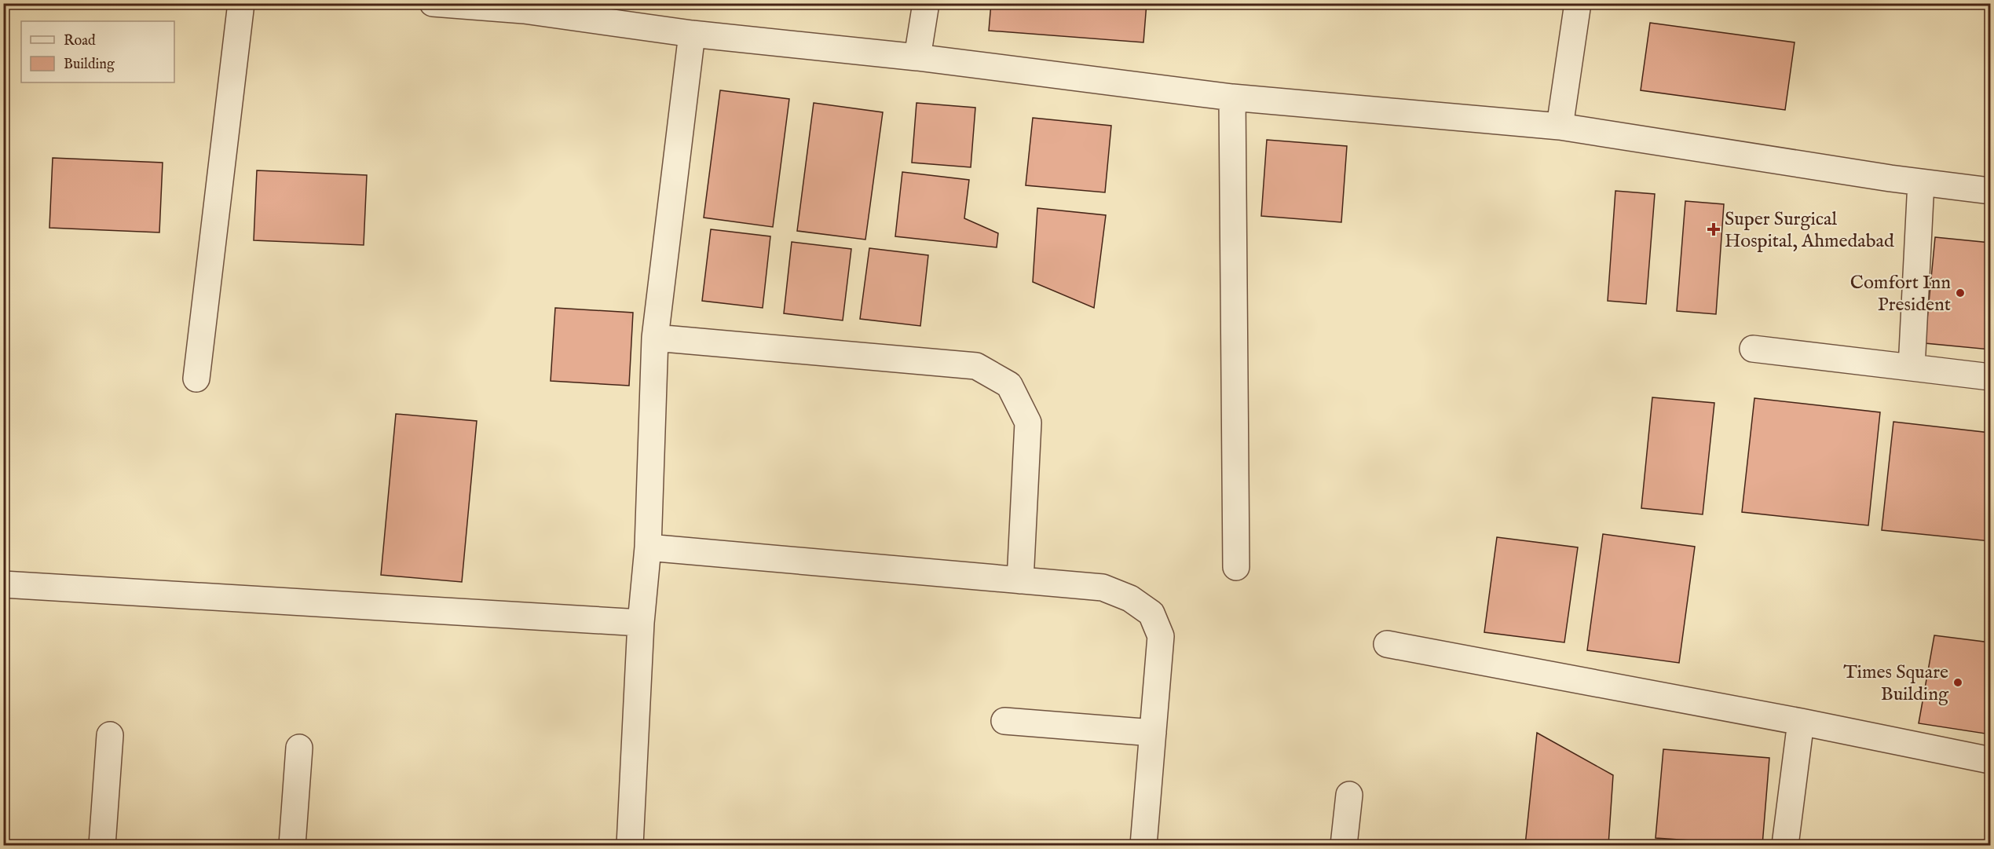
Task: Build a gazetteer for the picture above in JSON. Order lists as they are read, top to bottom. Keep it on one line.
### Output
{"places":{"health":["Super Surgical Hospital, Ahmedabad"],"other":["Comfort Inn President","Times Square Building"]},"legend":["Road","Building"]}
